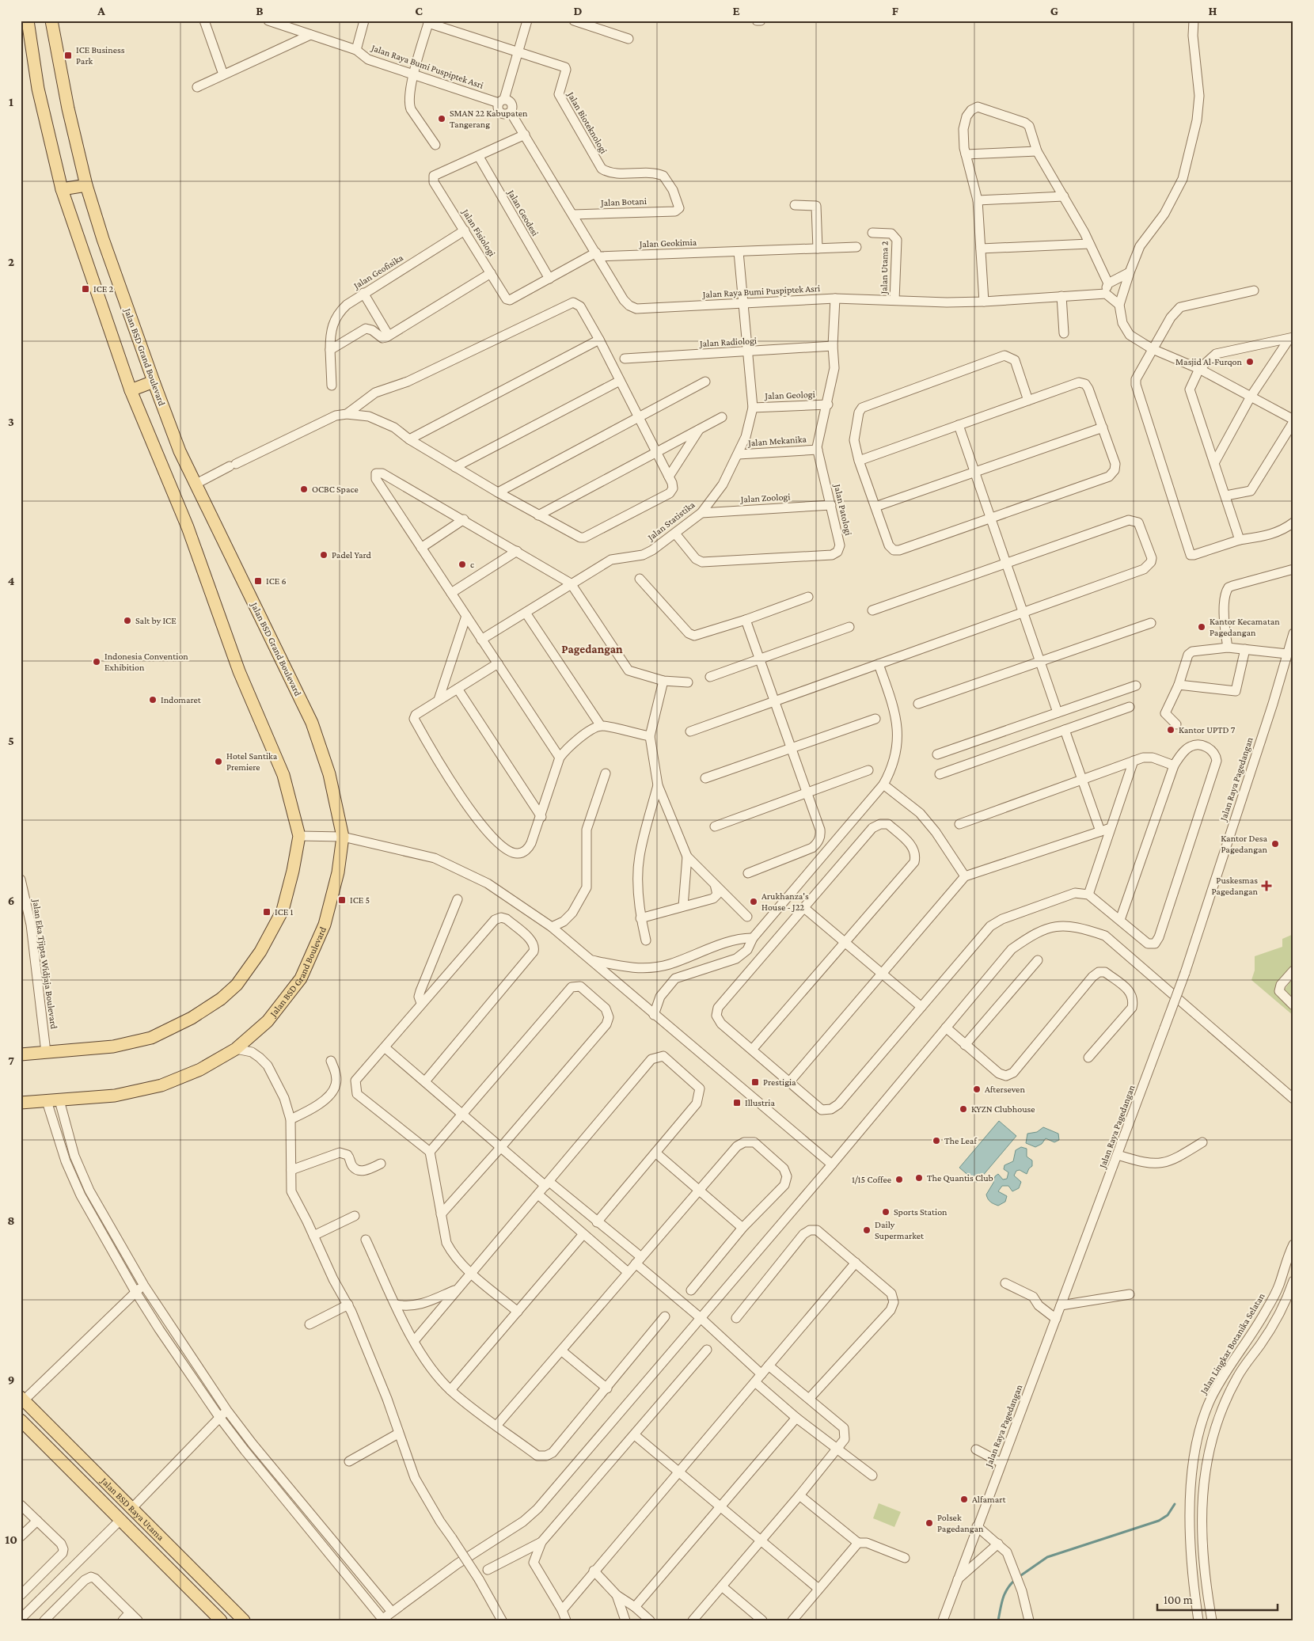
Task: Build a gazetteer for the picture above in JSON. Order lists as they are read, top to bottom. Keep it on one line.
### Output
{"streets":{"main road":["Jalan BSD Grand Boulevard","Jalan BSD Raya Utama"],"street":["Jalan Raya Bumi Puspiptek Asri","Jalan Bioteknologi","Jalan Botani","Jalan Geodesi","Jalan Fisiologi","Jalan Geokimia","Jalan Utama 2","Jalan Geofisika","Jalan Radiologi","Jalan Geologi","Jalan Mekanika","Jalan Zoologi","Jalan Patologi","Jalan Statistika","Jalan Raya Pagedangan","Jalan Eka Tjipta Widjaja Boulevard","Jalan Lingkar Botanika Selatan"]},"crossings":[["Jalan Raya Bumi Puspiptek Asri","Jalan Botani"],["Jalan Raya Bumi Puspiptek Asri","Jalan Fisiologi"],["Jalan Raya Bumi Puspiptek Asri","Jalan Geokimia"],["Jalan Raya Bumi Puspiptek Asri","Jalan Utama 2"],["Jalan Raya Bumi Puspiptek Asri","Jalan Patologi"],["Jalan Raya Bumi Puspiptek Asri","Jalan Statistika"],["Jalan Bioteknologi","Jalan Botani"],["Jalan Geodesi","Jalan Fisiologi"],["Jalan Fisiologi","Jalan Geokimia"],["Jalan Fisiologi","Jalan Geofisika"],["Jalan Radiologi","Jalan Patologi"],["Jalan Radiologi","Jalan Statistika"],["Jalan Geologi","Jalan Patologi"],["Jalan Geologi","Jalan Statistika"],["Jalan Mekanika","Jalan Patologi"],["Jalan Mekanika","Jalan Statistika"],["Jalan Zoologi","Jalan Patologi"],["Jalan Zoologi","Jalan Statistika"],["Jalan Patologi","Jalan Statistika"]],"districts":["Pagedangan"],"places":{"transit":["ICE Business Park","ICE 2","ICE 6","ICE 5","ICE 1","Prestigia","Illustria"],"other":["SMAN 22 Kabupaten Tangerang","Masjid Al-Furqon","OCBC Space","Padel Yard","c","Salt by ICE","Kantor Kecamatan Pagedangan","Indonesia Convention Exhibition","Indomaret","Kantor UPTD 7","Hotel Santika Premiere","Kantor Desa Pagedangan","Arukhanza's House - J22","Afterseven","KYZN Clubhouse","The Leaf","The Quantis Club","1/15 Coffee","Sports Station","Daily Supermarket","Alfamart","Polsek Pagedangan"],"health":["Puskesmas Pagedangan"]},"scale_bar":"100 m","grid":{"columns":["A","B","C","D","E","F","G","H"],"rows":["1","2","3","4","5","6","7","8","9","10"]}}
